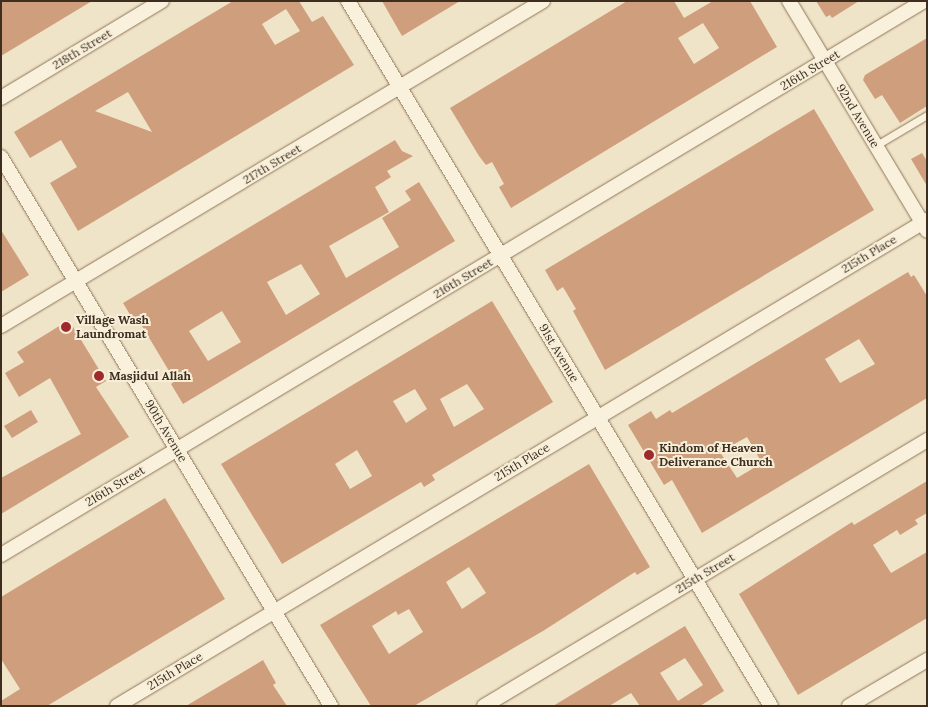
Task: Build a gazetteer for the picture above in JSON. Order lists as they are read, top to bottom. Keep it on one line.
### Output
{"streets":{"street":["218th Street","216th Street","92nd Avenue","217th Street","215th Place","91st Avenue","90th Avenue","215th Street"]},"crossings":[["216th Street","92nd Avenue"],["216th Street","91st Avenue"],["216th Street","90th Avenue"],["92nd Avenue","215th Place"],["217th Street","91st Avenue"],["217th Street","90th Avenue"],["215th Place","91st Avenue"],["215th Place","90th Avenue"],["91st Avenue","215th Street"]],"places":["Village Wash Laundromat","Masjidul Allah","Kindom of Heaven Deliverance Church"]}
